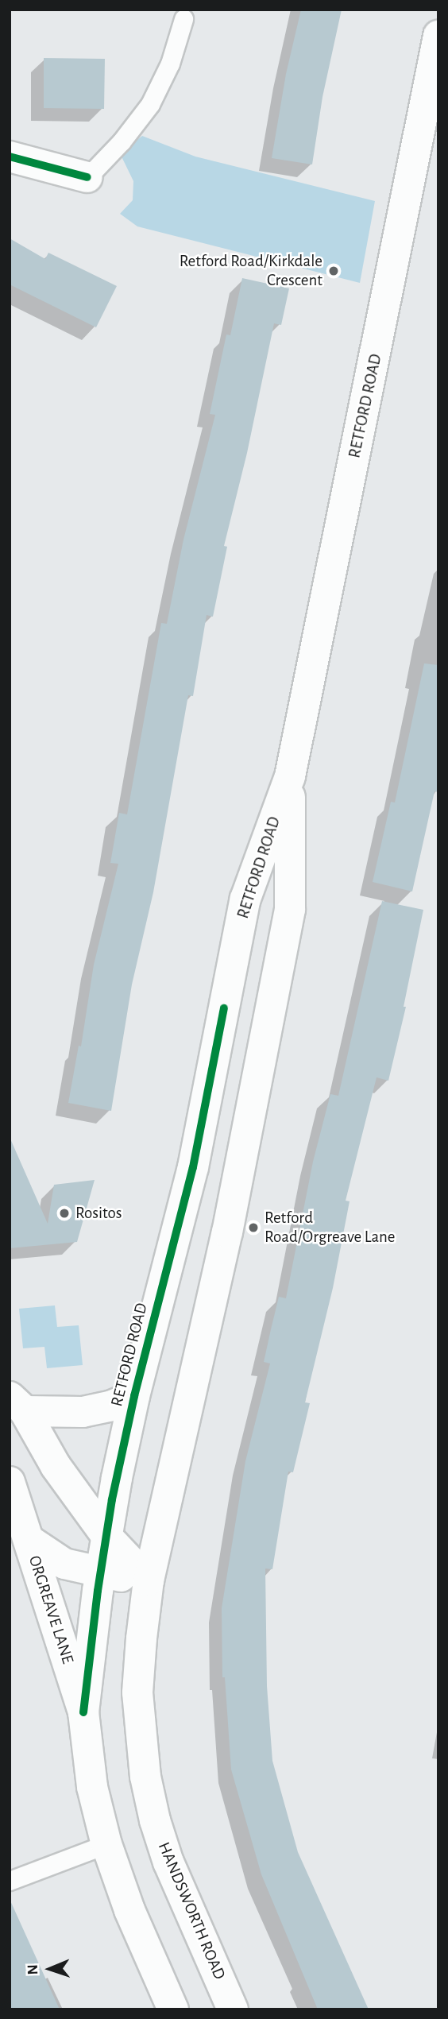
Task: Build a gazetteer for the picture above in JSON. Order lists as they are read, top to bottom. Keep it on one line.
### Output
{"streets":{"main road":["RETFORD ROAD","ORGREAVE LANE","HANDSWORTH ROAD"]},"crossings":[["RETFORD ROAD","ORGREAVE LANE"],["RETFORD ROAD","HANDSWORTH ROAD"],["ORGREAVE LANE","HANDSWORTH ROAD"]],"places":["Retford Road/Kirkdale Crescent","Rositos","Retford Road/Orgreave Lane"],"north":"left"}
